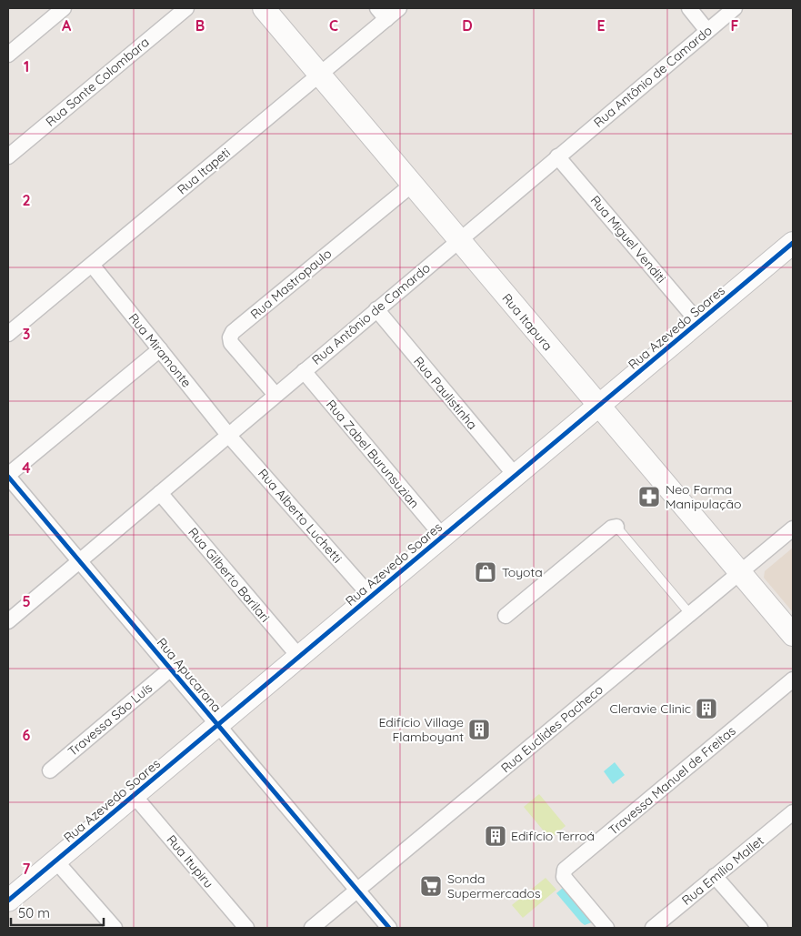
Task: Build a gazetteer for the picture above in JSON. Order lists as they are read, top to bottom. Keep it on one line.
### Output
{"streets":{"street":["Rua Antônio de Camardo","Rua Sante Colombara","Rua Itapeti","Rua Miguel Venditi","Rua Mastropaulo","Rua Itapura","Rua Azevedo Soares","Rua Miramonte","Rua Paulistinha","Rua Zabel Burunsuzian","Rua Alberto Luchetti","Rua Gilberto Barilari","Rua Apucarana","Travessa São Luís","Rua Euclides Pacheco","Travessa Manuel de Freitas","Rua Itupiru","Rua Emílio Mallet"]},"crossings":[["Rua Antônio de Camardo","Rua Miguel Venditi"],["Rua Antônio de Camardo","Rua Mastropaulo"],["Rua Antônio de Camardo","Rua Itapura"],["Rua Antônio de Camardo","Rua Miramonte"],["Rua Antônio de Camardo","Rua Paulistinha"],["Rua Antônio de Camardo","Rua Zabel Burunsuzian"],["Rua Antônio de Camardo","Rua Alberto Luchetti"],["Rua Antônio de Camardo","Rua Gilberto Barilari"],["Rua Antônio de Camardo","Rua Apucarana"],["Rua Itapeti","Rua Itapura"],["Rua Itapeti","Rua Miramonte"],["Rua Miguel Venditi","Rua Azevedo Soares"],["Rua Mastropaulo","Rua Itapura"],["Rua Itapura","Rua Azevedo Soares"],["Rua Itapura","Rua Euclides Pacheco"],["Rua Azevedo Soares","Rua Paulistinha"],["Rua Azevedo Soares","Rua Zabel Burunsuzian"],["Rua Azevedo Soares","Rua Alberto Luchetti"],["Rua Azevedo Soares","Rua Gilberto Barilari"],["Rua Azevedo Soares","Rua Apucarana"],["Rua Azevedo Soares","Rua Itupiru"],["Rua Miramonte","Rua Alberto Luchetti"],["Rua Apucarana","Travessa São Luís"],["Rua Apucarana","Rua Euclides Pacheco"]],"places":{"pharmacy":["Neo Farma Manipulação"],"shop":["Toyota"],"building":["Cleravie Clinic","Edifício Village Flamboyant","Edifício Terroá"],"supermarket":["Sonda Supermercados"]},"scale_bar":"50 m","grid":{"columns":["A","B","C","D","E","F"],"rows":["1","2","3","4","5","6","7"]}}
